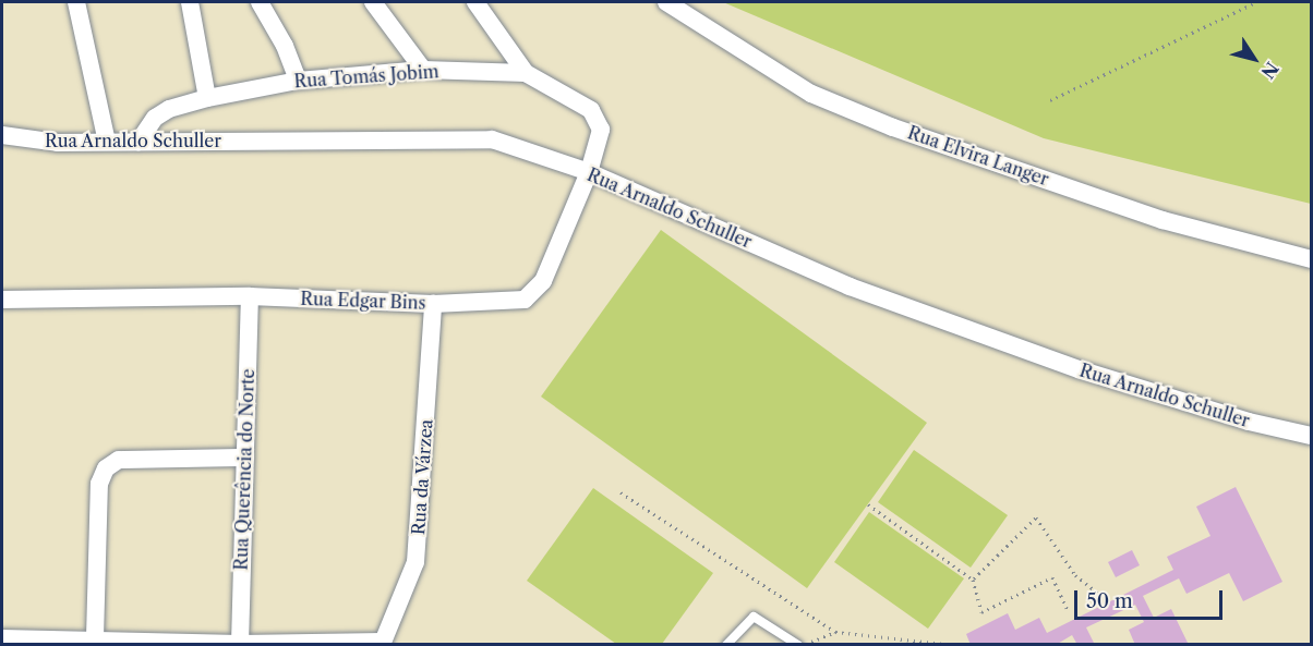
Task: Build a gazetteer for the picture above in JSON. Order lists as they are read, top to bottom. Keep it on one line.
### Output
{"streets":{"street":["Rua Tomás Jobim","Rua Arnaldo Schuller","Rua Elvira Langer","Rua Edgar Bins","Rua Querência do Norte","Rua da Várzea"]},"crossings":[["Rua Tomás Jobim","Rua Arnaldo Schuller"],["Rua Tomás Jobim","Rua Edgar Bins"],["Rua Arnaldo Schuller","Rua Edgar Bins"],["Rua Edgar Bins","Rua Querência do Norte"],["Rua Edgar Bins","Rua da Várzea"]],"scale_bar":"50 m","north":"bottom right"}
